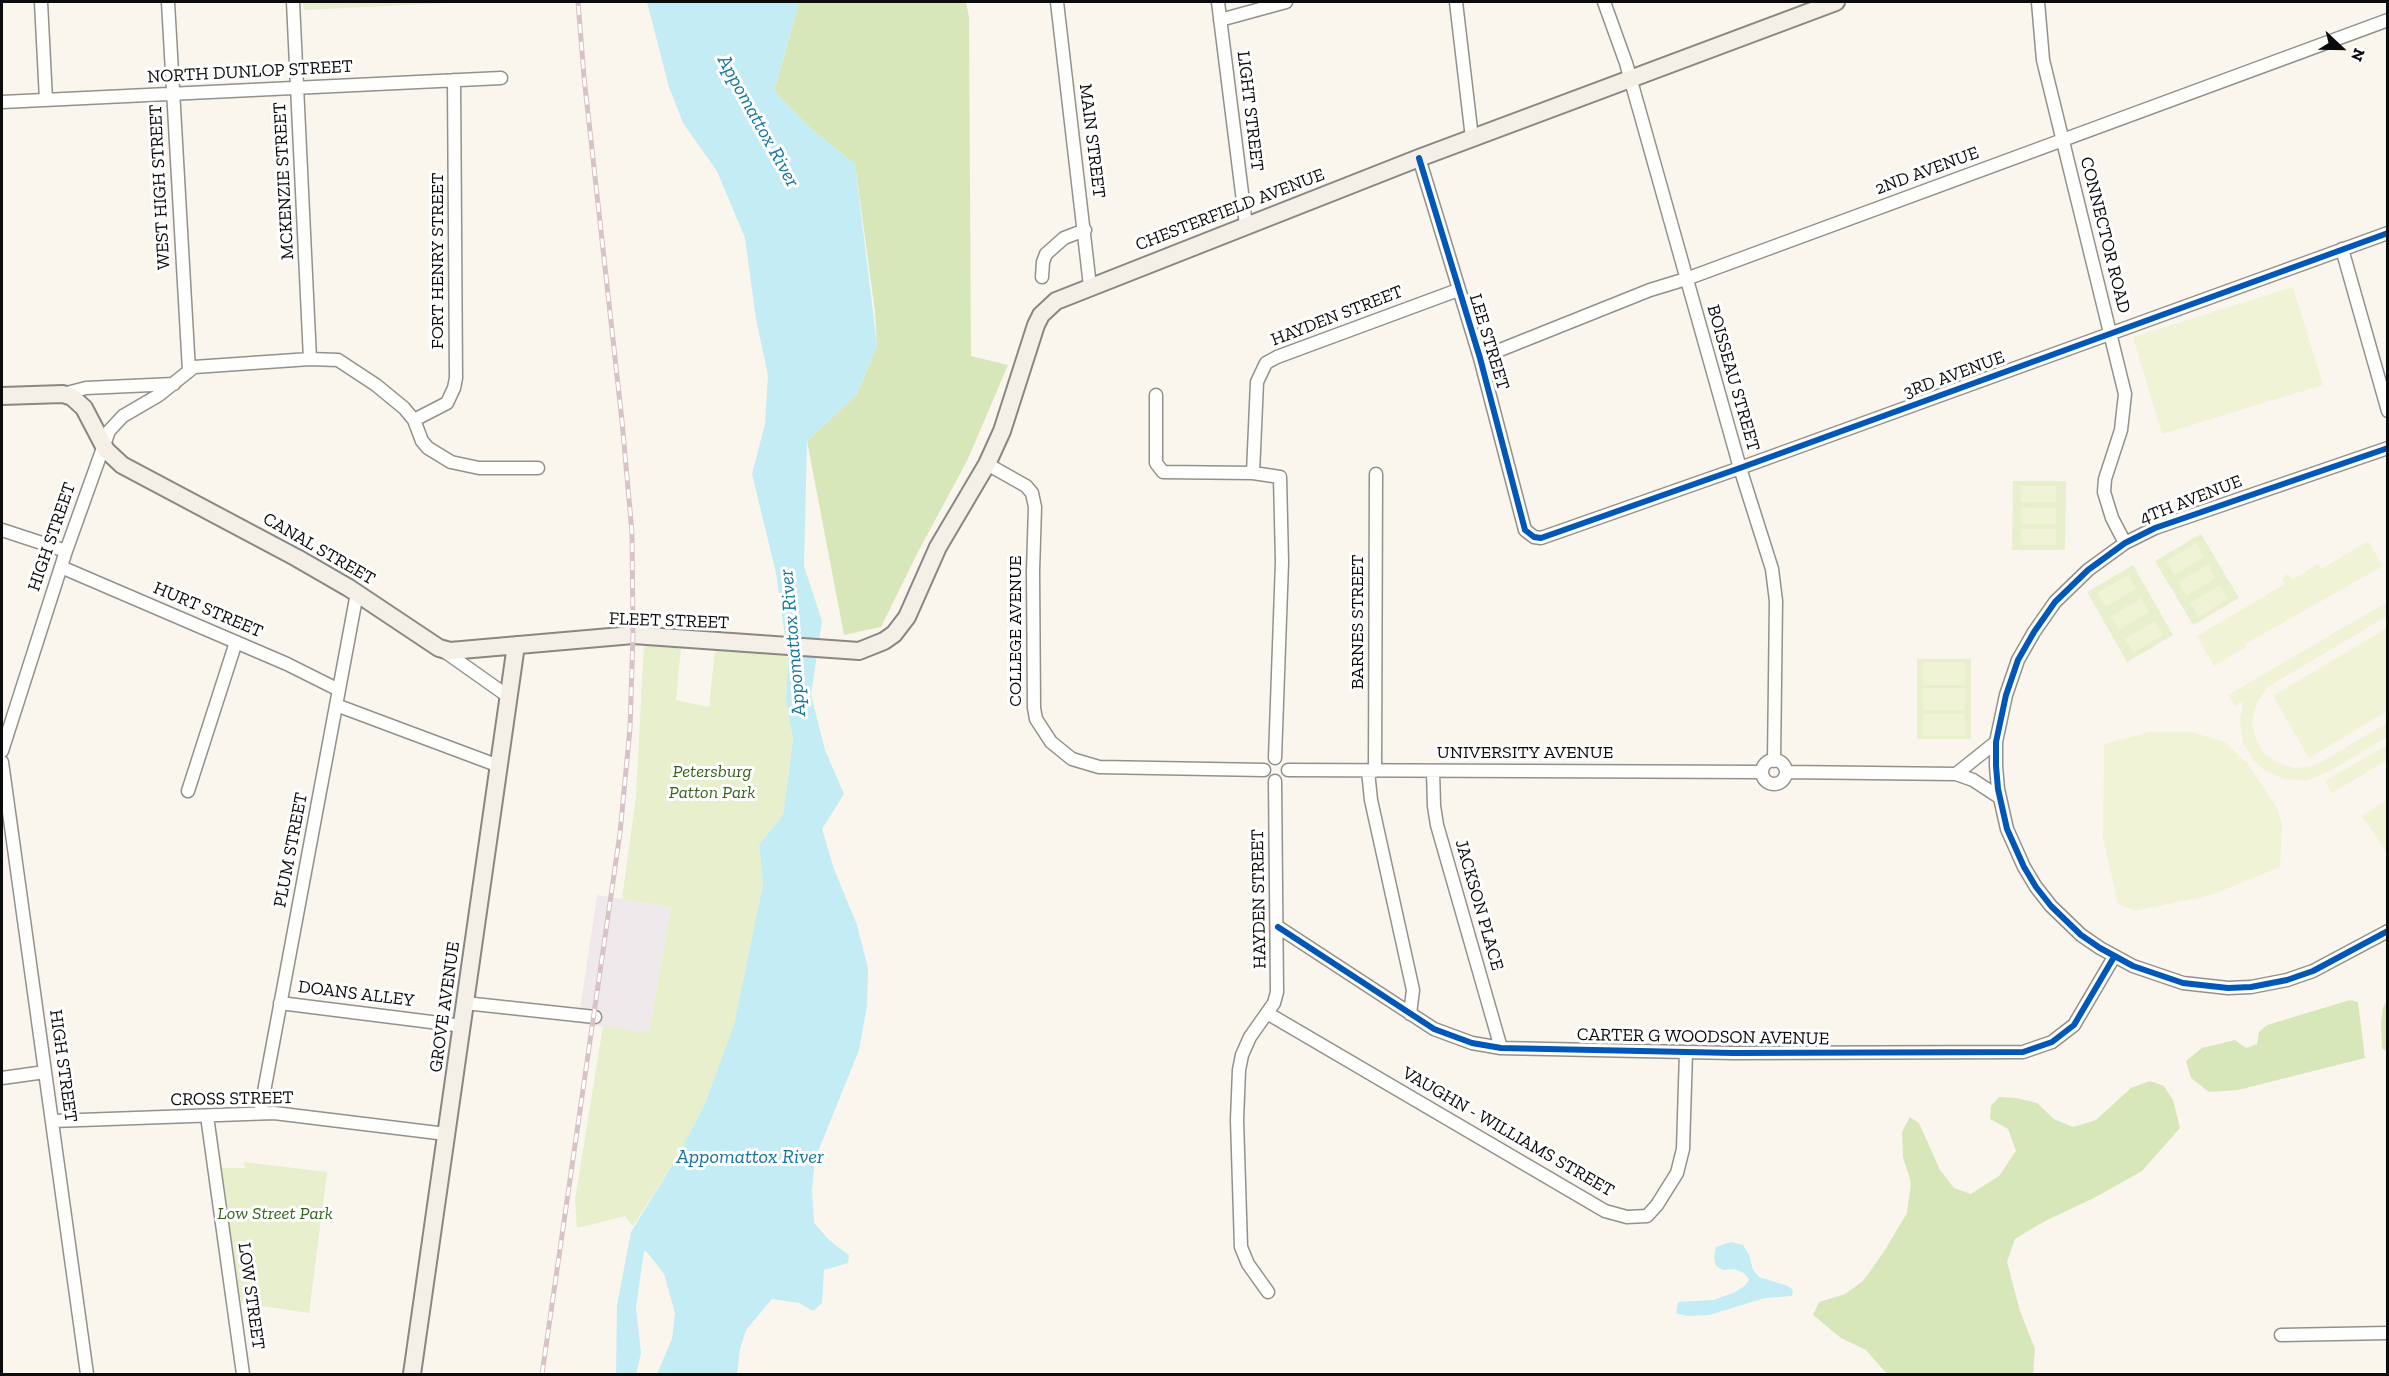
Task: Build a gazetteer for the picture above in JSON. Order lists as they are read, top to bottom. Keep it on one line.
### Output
{"streets":{"main road":["CHESTERFIELD AVENUE","CANAL STREET","FLEET STREET","GROVE AVENUE"],"street":["NORTH DUNLOP STREET","LIGHT STREET","MAIN STREET","2ND AVENUE","MCKENZIE STREET","WEST HIGH STREET","CONNECTOR ROAD","FORT HENRY STREET","HAYDEN STREET","LEE STREET","3RD AVENUE","BOISSEAU STREET","4TH AVENUE","HIGH STREET","HURT STREET","BARNES STREET","COLLEGE AVENUE","UNIVERSITY AVENUE","PLUM STREET","JACKSON PLACE","DOANS ALLEY","CARTER G WOODSON AVENUE","CROSS STREET","VAUGHN - WILLIAMS STREET","LOW STREET"]},"crossings":[["NORTH DUNLOP STREET","MCKENZIE STREET"],["NORTH DUNLOP STREET","WEST HIGH STREET"],["NORTH DUNLOP STREET","FORT HENRY STREET"],["LIGHT STREET","CHESTERFIELD AVENUE"],["MAIN STREET","CHESTERFIELD AVENUE"],["2ND AVENUE","CONNECTOR ROAD"],["2ND AVENUE","LEE STREET"],["2ND AVENUE","BOISSEAU STREET"],["WEST HIGH STREET","HIGH STREET"],["CHESTERFIELD AVENUE","LEE STREET"],["CHESTERFIELD AVENUE","BOISSEAU STREET"],["CHESTERFIELD AVENUE","FLEET STREET"],["CHESTERFIELD AVENUE","COLLEGE AVENUE"],["CONNECTOR ROAD","3RD AVENUE"],["CONNECTOR ROAD","4TH AVENUE"],["HAYDEN STREET","LEE STREET"],["HAYDEN STREET","COLLEGE AVENUE"],["HAYDEN STREET","UNIVERSITY AVENUE"],["HAYDEN STREET","CARTER G WOODSON AVENUE"],["HAYDEN STREET","VAUGHN - WILLIAMS STREET"],["LEE STREET","3RD AVENUE"],["3RD AVENUE","BOISSEAU STREET"],["BOISSEAU STREET","UNIVERSITY AVENUE"],["4TH AVENUE","UNIVERSITY AVENUE"],["4TH AVENUE","CARTER G WOODSON AVENUE"],["HIGH STREET","CANAL STREET"],["HIGH STREET","HURT STREET"],["HIGH STREET","CROSS STREET"],["CANAL STREET","FLEET STREET"],["CANAL STREET","PLUM STREET"],["CANAL STREET","GROVE AVENUE"],["HURT STREET","PLUM STREET"],["FLEET STREET","GROVE AVENUE"],["BARNES STREET","UNIVERSITY AVENUE"],["BARNES STREET","CARTER G WOODSON AVENUE"],["COLLEGE AVENUE","UNIVERSITY AVENUE"],["UNIVERSITY AVENUE","JACKSON PLACE"],["PLUM STREET","DOANS ALLEY"],["PLUM STREET","CROSS STREET"],["JACKSON PLACE","CARTER G WOODSON AVENUE"],["DOANS ALLEY","GROVE AVENUE"],["GROVE AVENUE","CROSS STREET"],["CARTER G WOODSON AVENUE","VAUGHN - WILLIAMS STREET"],["CROSS STREET","LOW STREET"]],"water":["Appomattox River"],"parks":["Petersburg Patton Park","Low Street Park"],"north":"right"}
